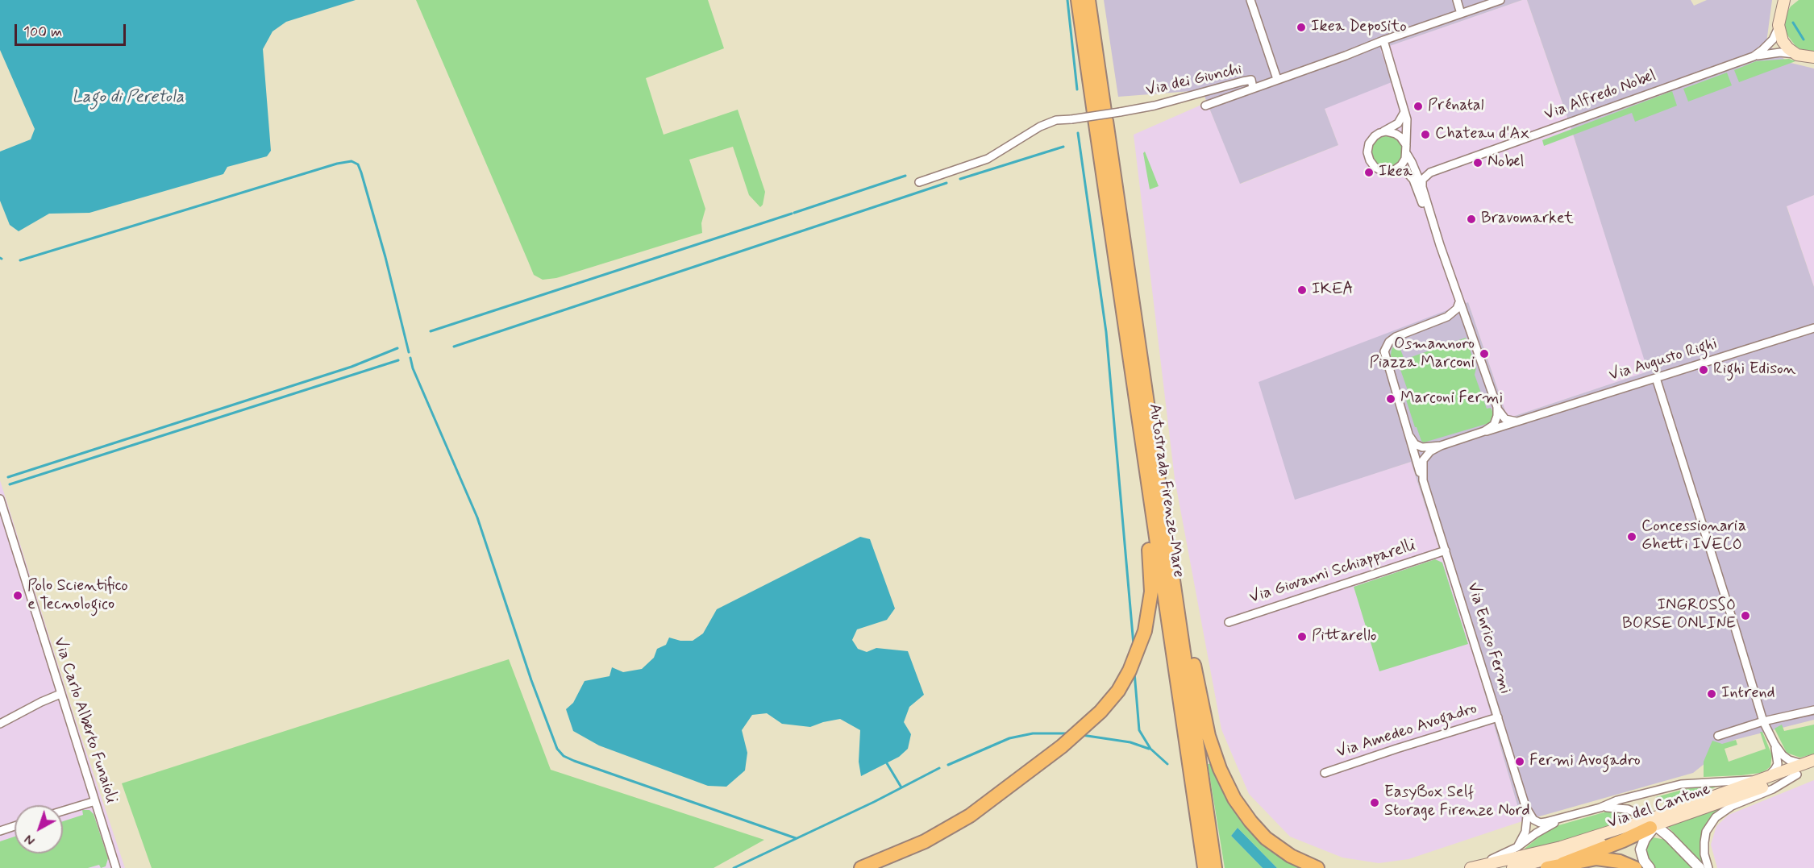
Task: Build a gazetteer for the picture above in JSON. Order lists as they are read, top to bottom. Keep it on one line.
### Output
{"streets":{"highway":["Autostrada Firenze-Mare"],"main road":["Via del Cantone"],"street":["Via dei Giunchi","Via Alfredo Nobel","Via Augusto Righi","Via Giovanni Schiapparelli","Via Enrico Fermi","Via Carlo Alberto Funaioli","Via Amedeo Avogadro"]},"crossings":[["Via Augusto Righi","Via Enrico Fermi"],["Via Giovanni Schiapparelli","Via Enrico Fermi"],["Via Enrico Fermi","Via Amedeo Avogadro"],["Via Enrico Fermi","Via del Cantone"]],"water":["Lago di Peretola"],"places":["Ikea Deposito","Prénatal","Chateau d'Ax","Nobel","Ikea","Bravomarket","IKEA","Osmannoro Piazza Marconi","Righi Edison","Marconi Fermi","Concessionaria Ghetti IVECO","Polo Scientifico e Tecnologico","INGROSSO BORSE ONLINE","Pittarello","Intrend","Fermi Avogadro","EasyBox Self Storage Firenze Nord"],"scale_bar":"100 m","north":"bottom left"}
